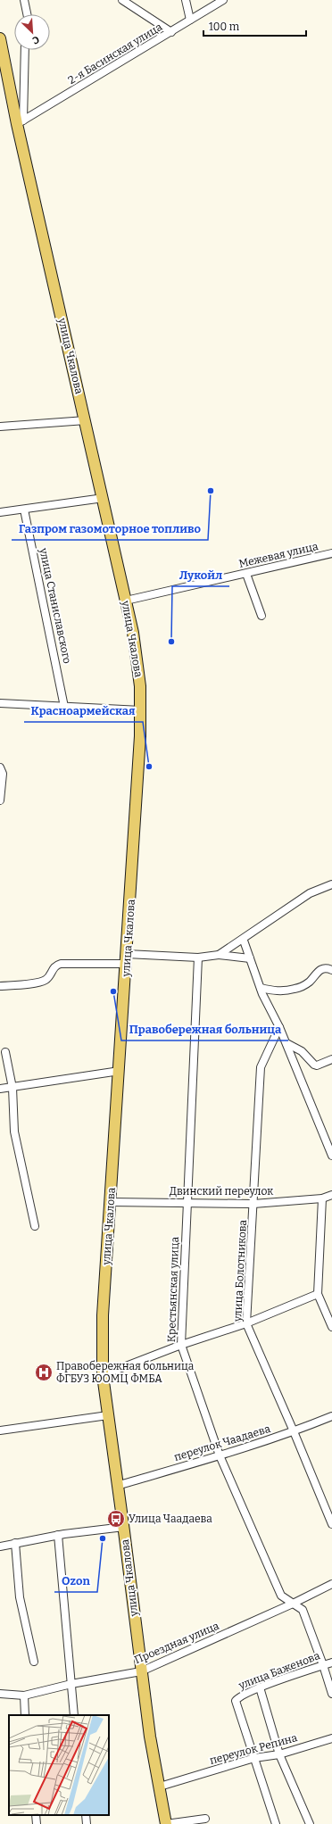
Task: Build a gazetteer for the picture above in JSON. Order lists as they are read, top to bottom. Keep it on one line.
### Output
{"streets":{"main road":["улица Чкалова"],"street":["2-я Басинская улица","Межевая улица","улица Станиславского","Двинский переулок","улица Болотникова","Крестьянская улица","переулок Чаадаева","Проездная улица","улица Баженова","переулок Репина"]},"crossings":[["2-я Басинская улица","улица Чкалова"],["улица Чкалова","Межевая улица"],["улица Чкалова","Двинский переулок"],["улица Чкалова","переулок Чаадаева"],["улица Чкалова","Проездная улица"],["улица Чкалова","переулок Репина"],["Двинский переулок","улица Болотникова"],["Двинский переулок","Крестьянская улица"],["улица Болотникова","переулок Чаадаева"],["Крестьянская улица","переулок Чаадаева"],["Крестьянская улица","Проездная улица"],["Крестьянская улица","улица Баженова"],["улица Баженова","переулок Репина"]],"places":{"other":["Газпром газомоторное топливо","Лукойл","Красноармейская","Правобережная больница","Ozon"],"hospital":["Правобережная больница ФГБУЗ ЮОМЦ ФМБА"],"bus stop":["Улица Чаадаева"]},"scale_bar":"100 m","north":"bottom right"}
